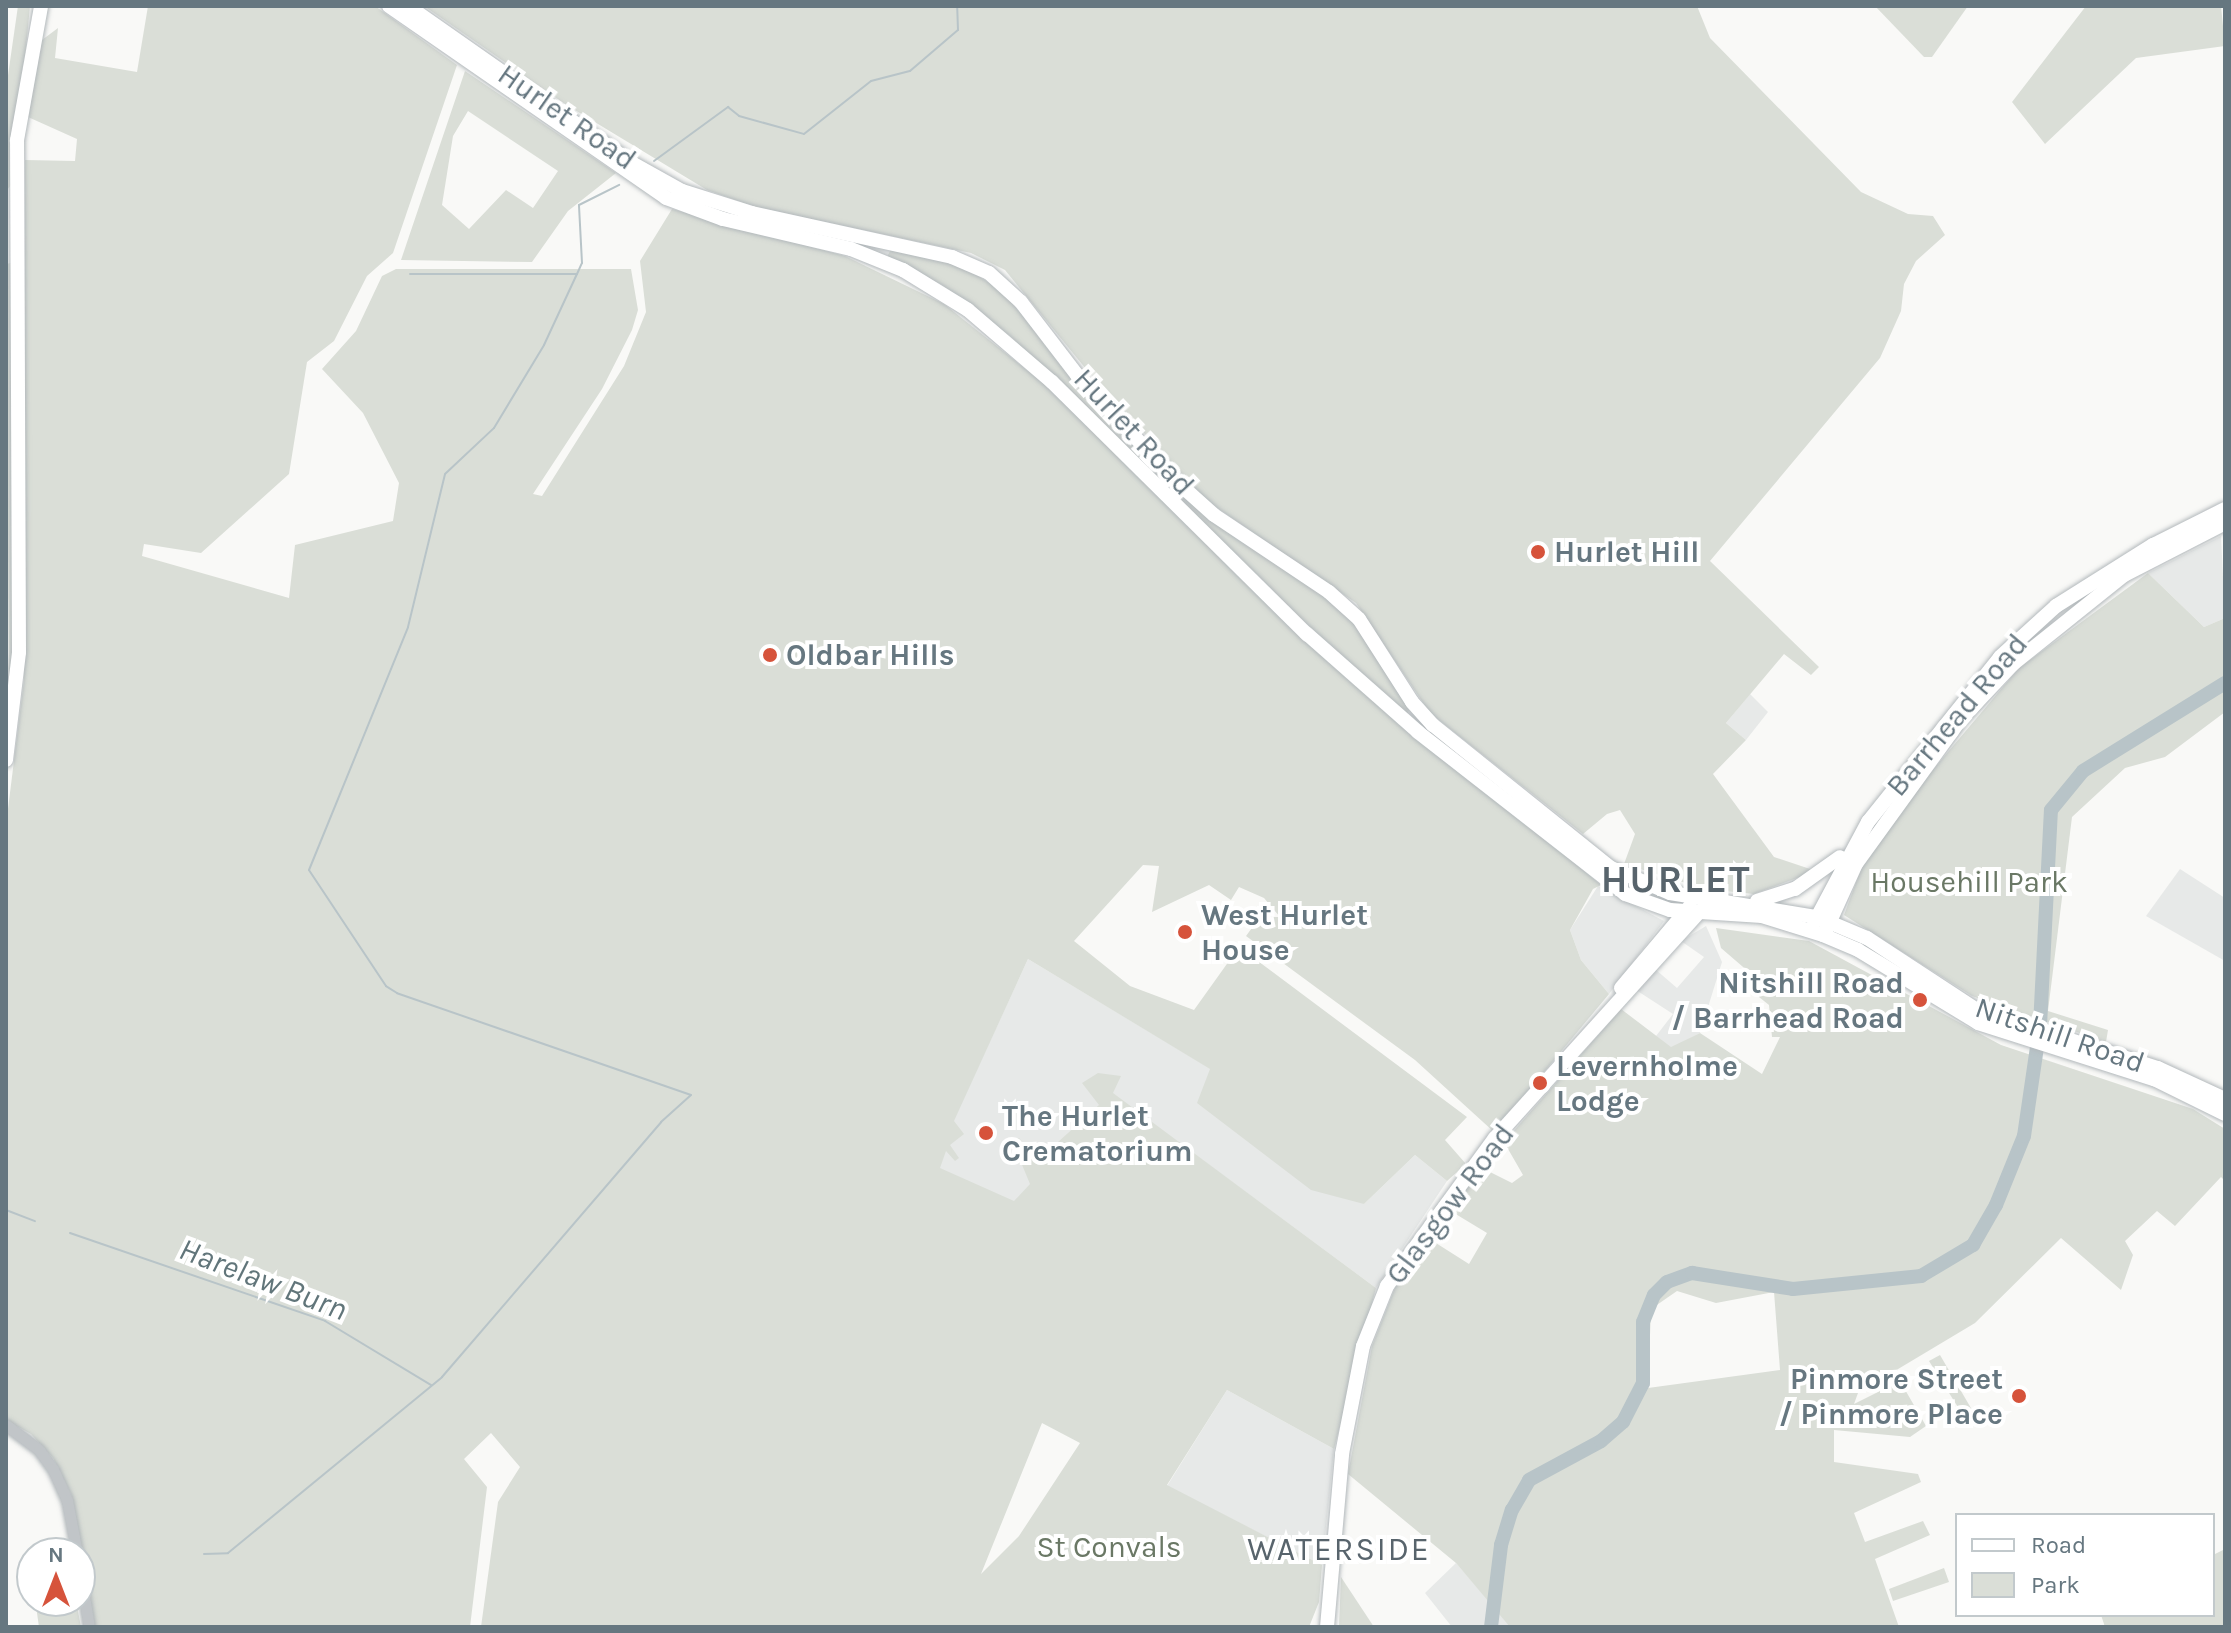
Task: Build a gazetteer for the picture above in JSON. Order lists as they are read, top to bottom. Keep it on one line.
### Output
{"streets":{"main road":["Hurlet Road","Barrhead Road","Nitshill Road","Glasgow Road"]},"crossings":[["Hurlet Road","Barrhead Road"],["Hurlet Road","Nitshill Road"],["Hurlet Road","Glasgow Road"],["Barrhead Road","Nitshill Road"]],"districts":["HURLET","WATERSIDE"],"water":["Harelaw Burn"],"parks":["Househill Park","St Convals"],"places":["Hurlet Hill","Oldbar Hills","West Hurlet House","Nitshill Road / Barrhead Road","Levernholme Lodge","The Hurlet Crematorium","Pinmore Street / Pinmore Place"],"legend":["Road","Park"],"north":"top"}
